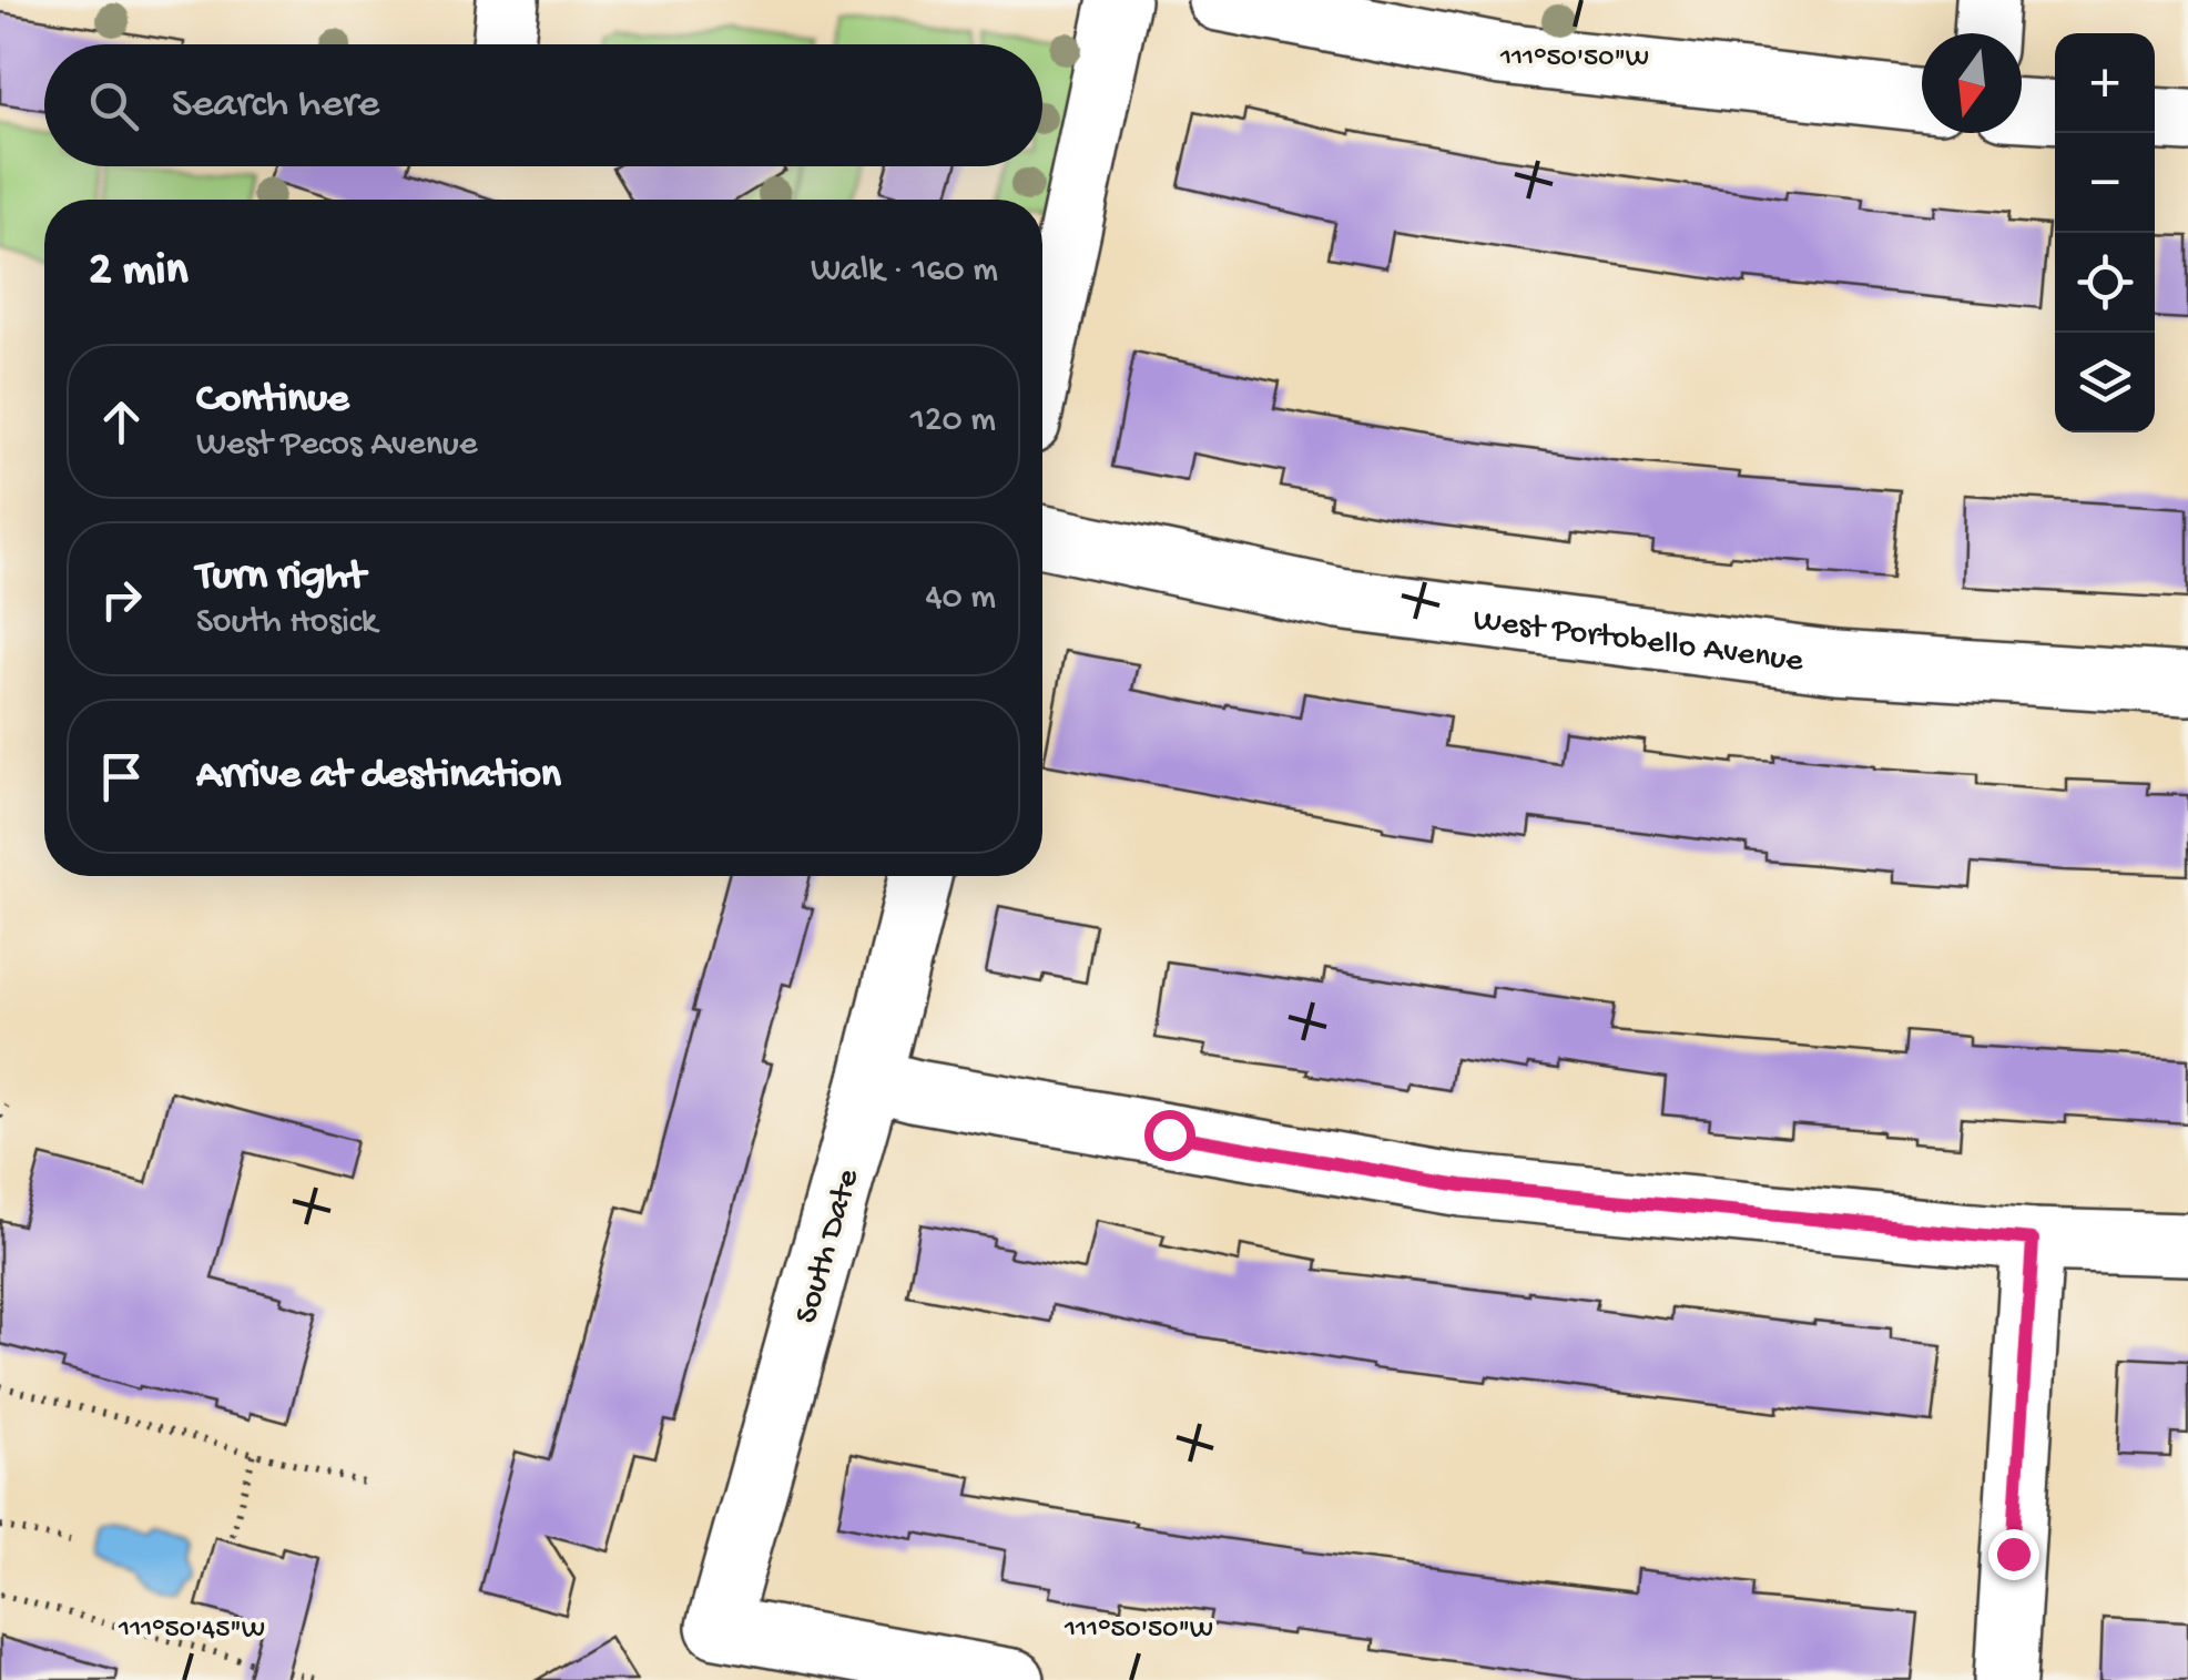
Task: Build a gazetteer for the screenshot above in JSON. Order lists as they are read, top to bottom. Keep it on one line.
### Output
{"streets":{"street":["West Portobello Avenue","South Date"]},"north":"bottom","page":{"map_buttons":["+","−"],"search":"Search here","heading":["2 min","Walk · 160 m"],"list":[["Continue","West Pecos Avenue","120 m"],["Turn right","South Hosick","40 m"],"Arrive at destination"]},"coordinates":["111°50'50\"W","111°50'45\"W"]}
